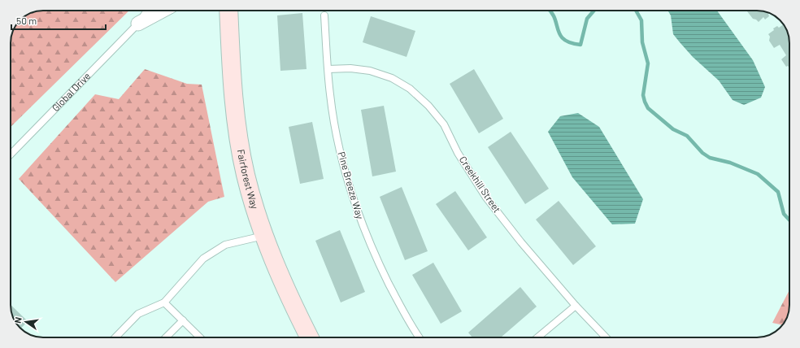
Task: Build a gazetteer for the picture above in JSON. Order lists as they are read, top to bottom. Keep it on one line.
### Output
{"streets":{"main road":["Fairforest Way"],"street":["Global Drive"],"lane":["Creekhill Street","Pine Breeze Way"]},"crossings":[["Creekhill Street","Pine Breeze Way"]],"scale_bar":"50 m","north":"left"}
